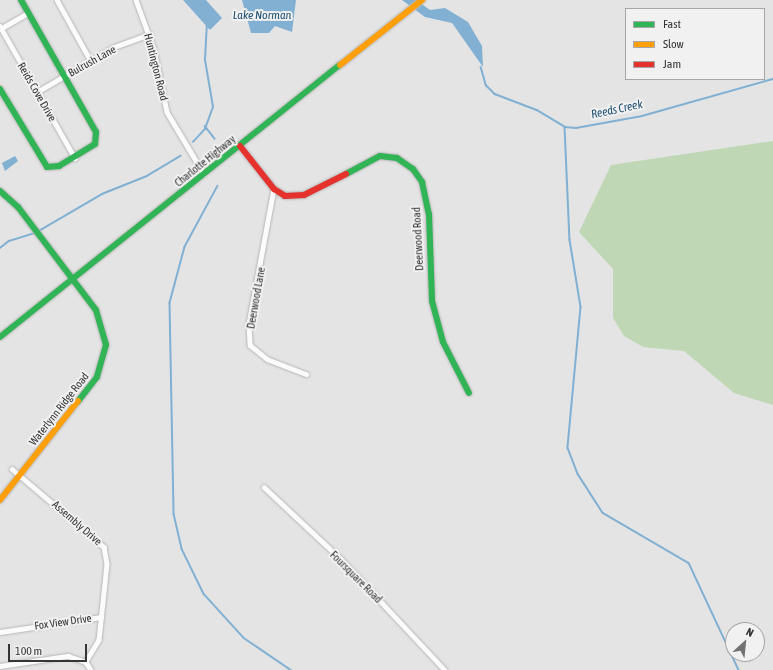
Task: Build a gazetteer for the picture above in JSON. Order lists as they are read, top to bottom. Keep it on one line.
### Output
{"streets":{"street":["Bulrush Lane","Huntington Road","Reids Cove Drive","Charlotte Highway","Deerwood Road","Deerwood Lane","Waterlynn Ridge Road","Assembly Drive","Foursquare Road","Fox View Drive"]},"crossings":[["Bulrush Lane","Huntington Road"],["Bulrush Lane","Reids Cove Drive"],["Huntington Road","Charlotte Highway"],["Charlotte Highway","Waterlynn Ridge Road"],["Deerwood Road","Deerwood Lane"],["Waterlynn Ridge Road","Assembly Drive"],["Assembly Drive","Fox View Drive"]],"water":["Lake Norman","Reeds Creek"],"legend":["Fast","Slow","Jam"],"scale_bar":"100 m","north":"top right"}
